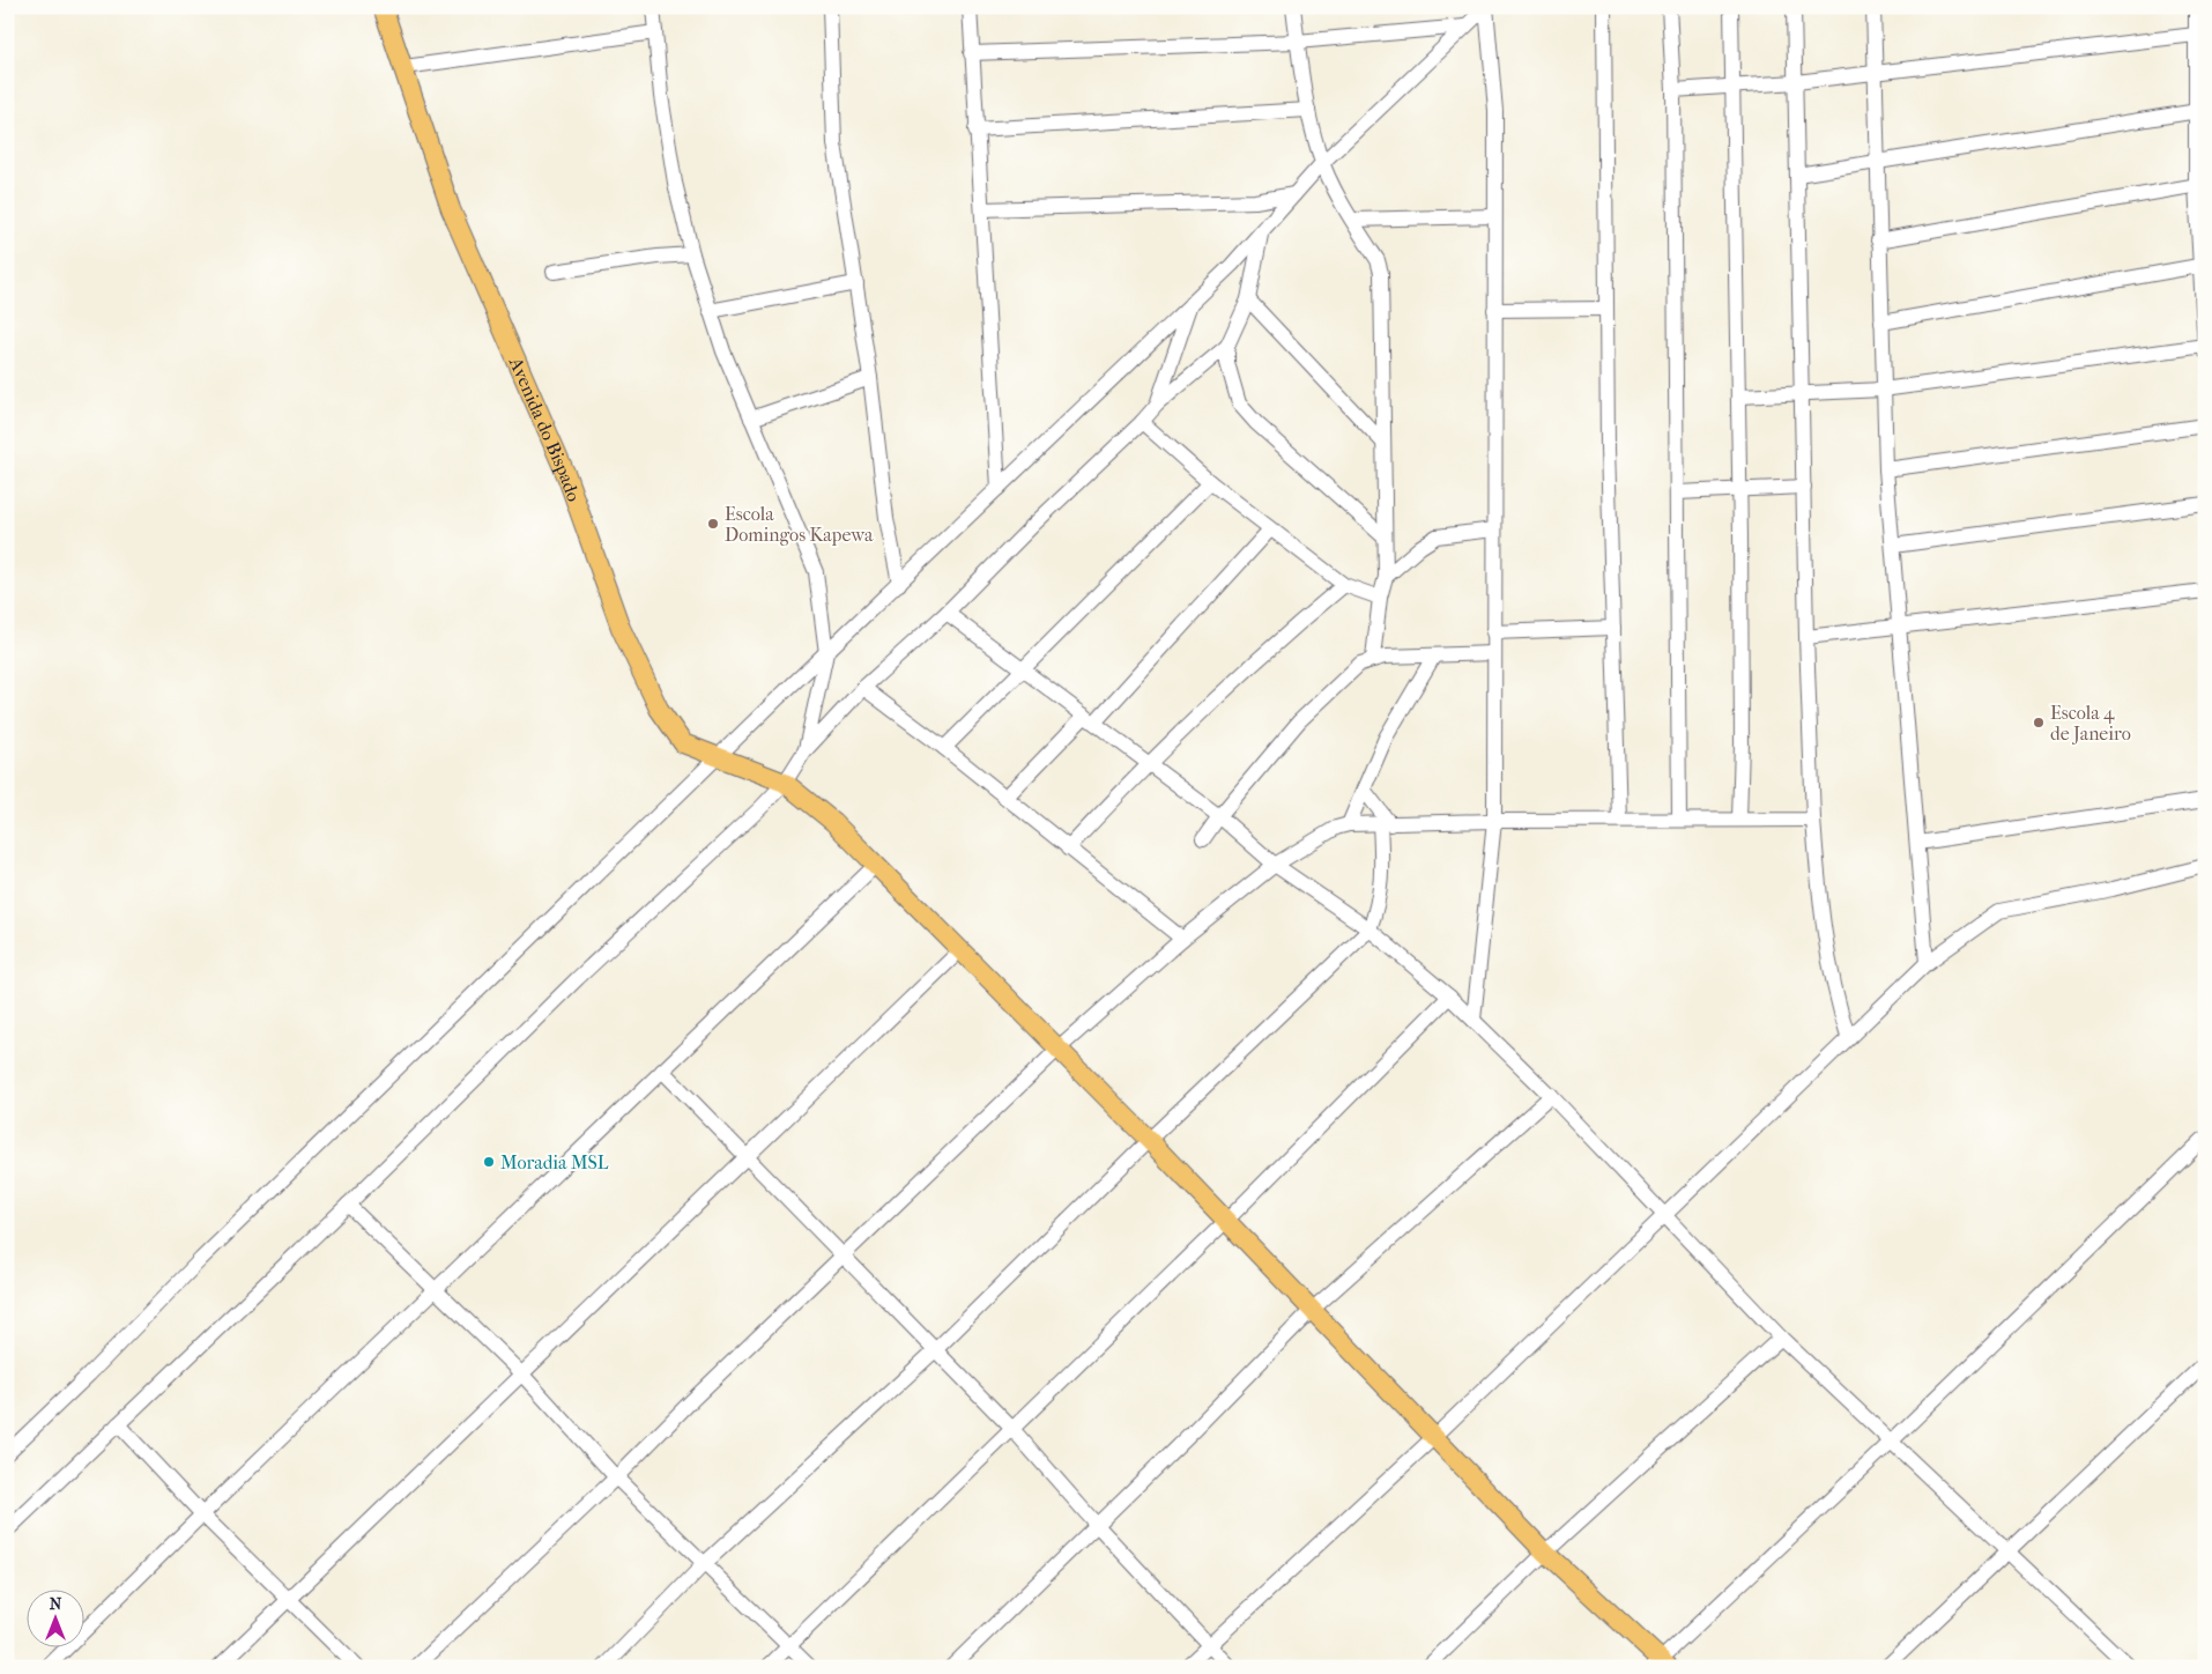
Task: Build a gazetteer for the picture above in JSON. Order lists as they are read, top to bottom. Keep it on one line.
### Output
{"streets":{"main road":["Avenida do Bispado"]},"places":["Escola Domingos Kapewa","Escola 4 de Janeiro","Moradia MSL"],"north":"top"}
